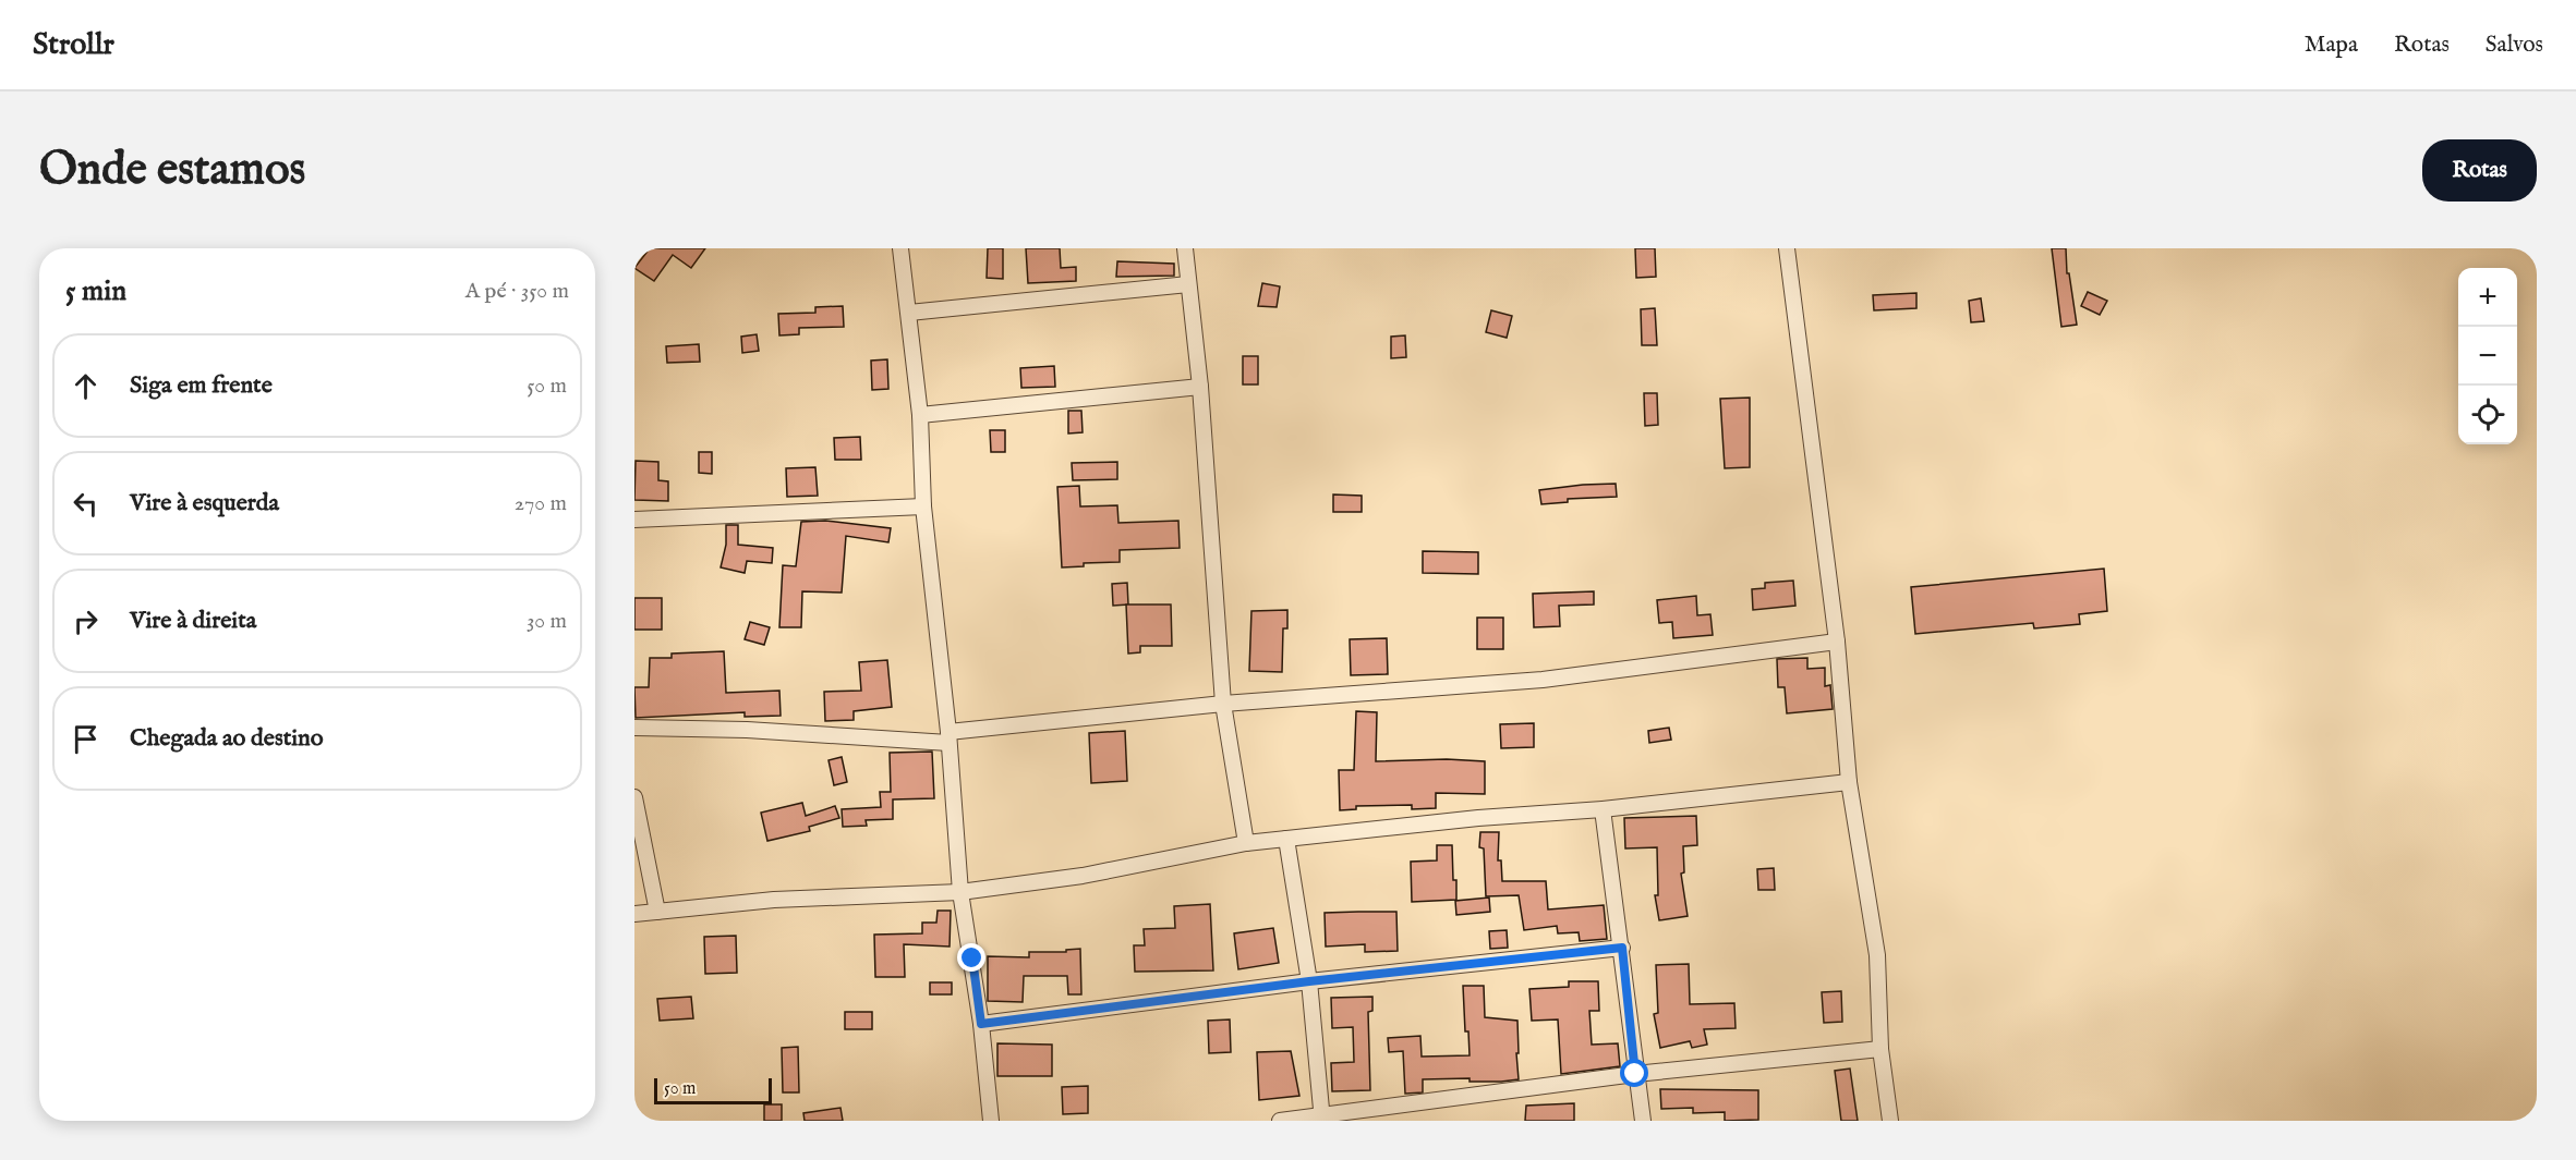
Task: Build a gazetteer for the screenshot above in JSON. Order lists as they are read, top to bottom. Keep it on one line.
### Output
{"scale_bar":"50 m","page":{"header":"Strollr","nav":["Mapa","Rotas","Salvos"],"buttons":"Rotas","title":"Onde estamos","heading":["5 min","A pé · 350 m"],"map_buttons":["+","−"],"list":[["Siga em frente","50 m"],["Vire à esquerda","270 m"],["Vire à direita","30 m"],"Chegada ao destino"],"scale":"50 m"}}
